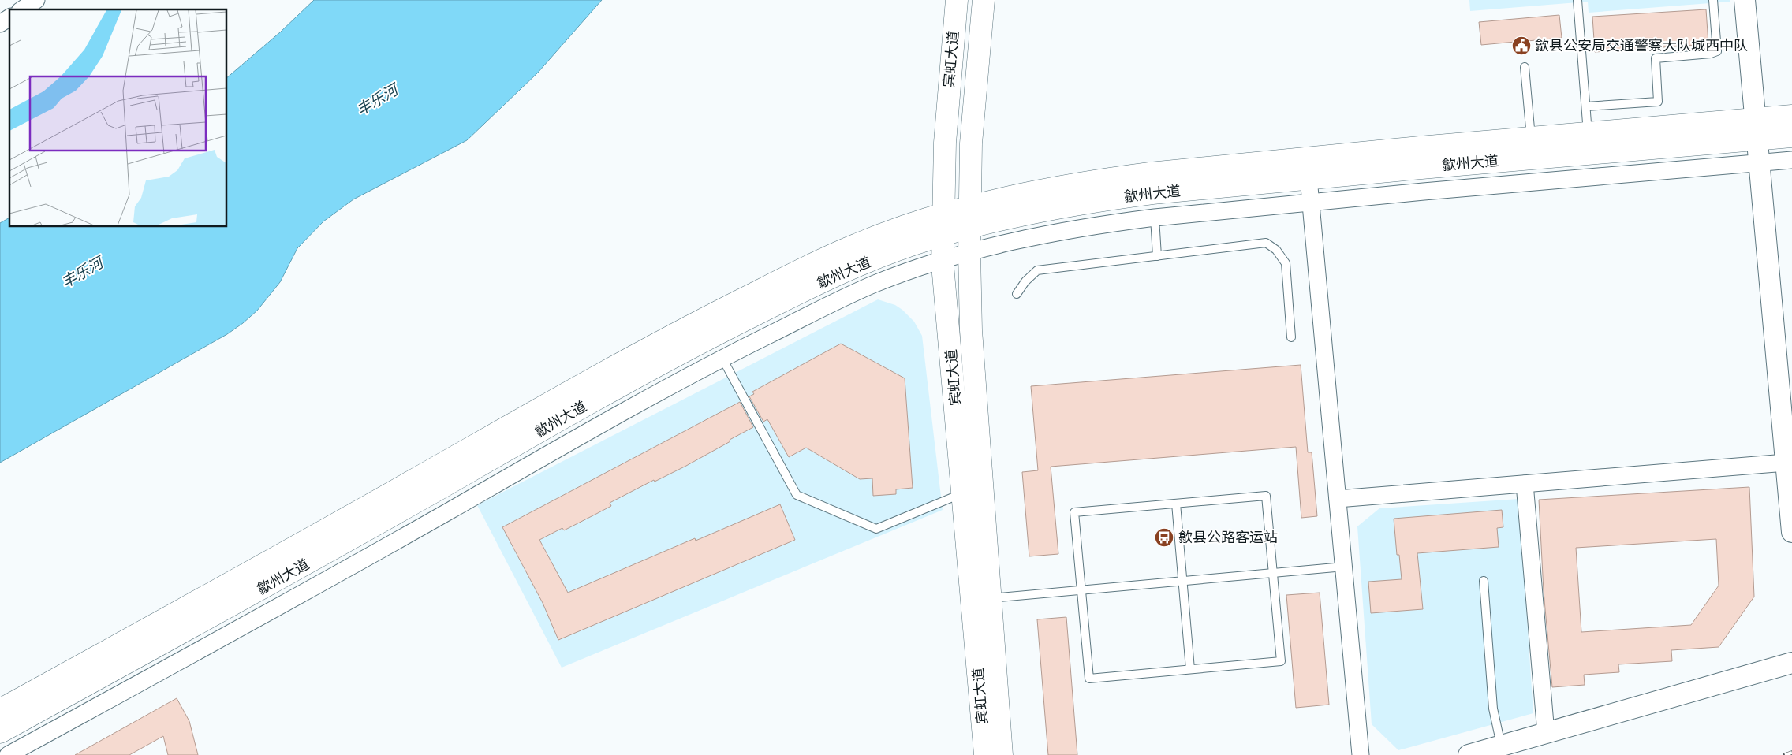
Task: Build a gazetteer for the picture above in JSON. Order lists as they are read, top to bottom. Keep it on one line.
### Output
{"streets":{"main road":["宾虹大道","歙州大道"]},"crossings":[["宾虹大道","歙州大道"]],"water":["丰乐河"],"places":{"public building":["歙县公安局交通警察大队城西中队"],"bus stop":["歙县公路客运站"]}}
